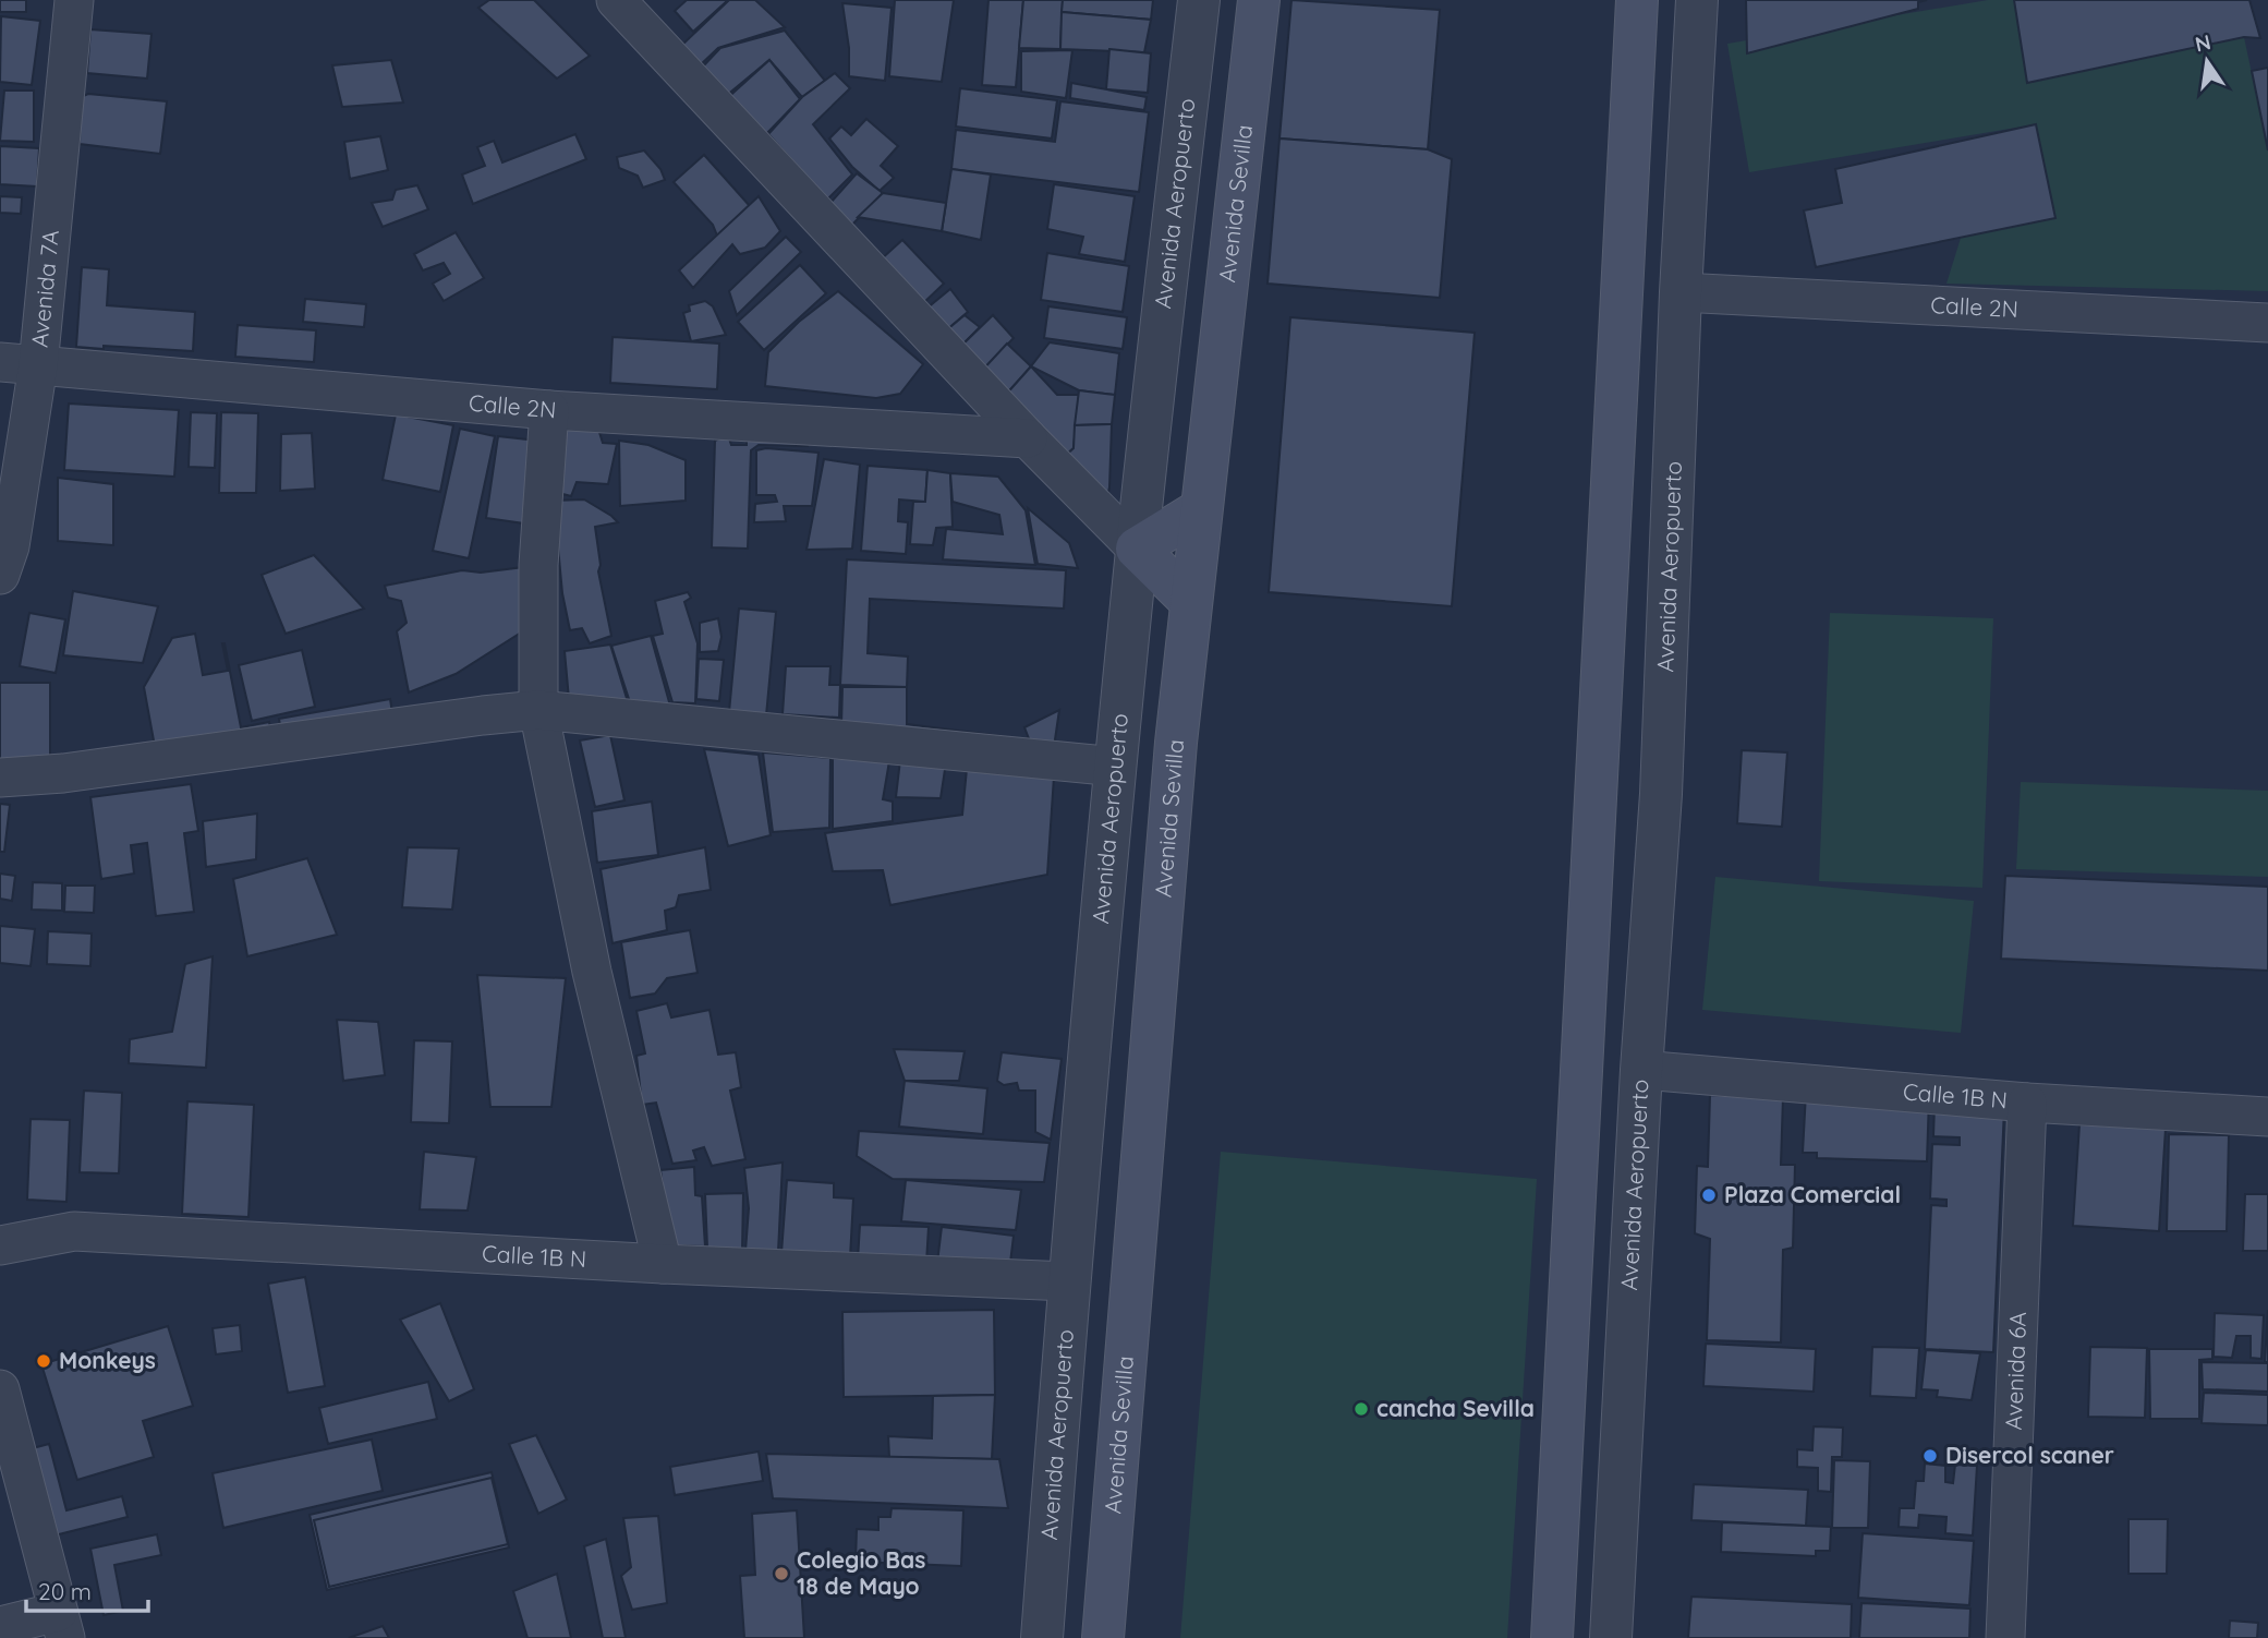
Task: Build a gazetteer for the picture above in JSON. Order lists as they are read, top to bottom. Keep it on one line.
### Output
{"streets":{"main road":["Avenida Sevilla"],"street":["Avenida Aeropuerto","Avenida 7A","Calle 2N","Calle 1B N","Avenida 6A"]},"crossings":[["Avenida Aeropuerto","Calle 2N"],["Avenida Aeropuerto","Calle 1B N"],["Avenida 7A","Calle 2N"],["Calle 1B N","Avenida 6A"]],"places":["Plaza Comercial","Monkeys","cancha Sevilla","Disercol scaner","Colegio Bas 18 de Mayo"],"scale_bar":"20 m","north":"top"}
